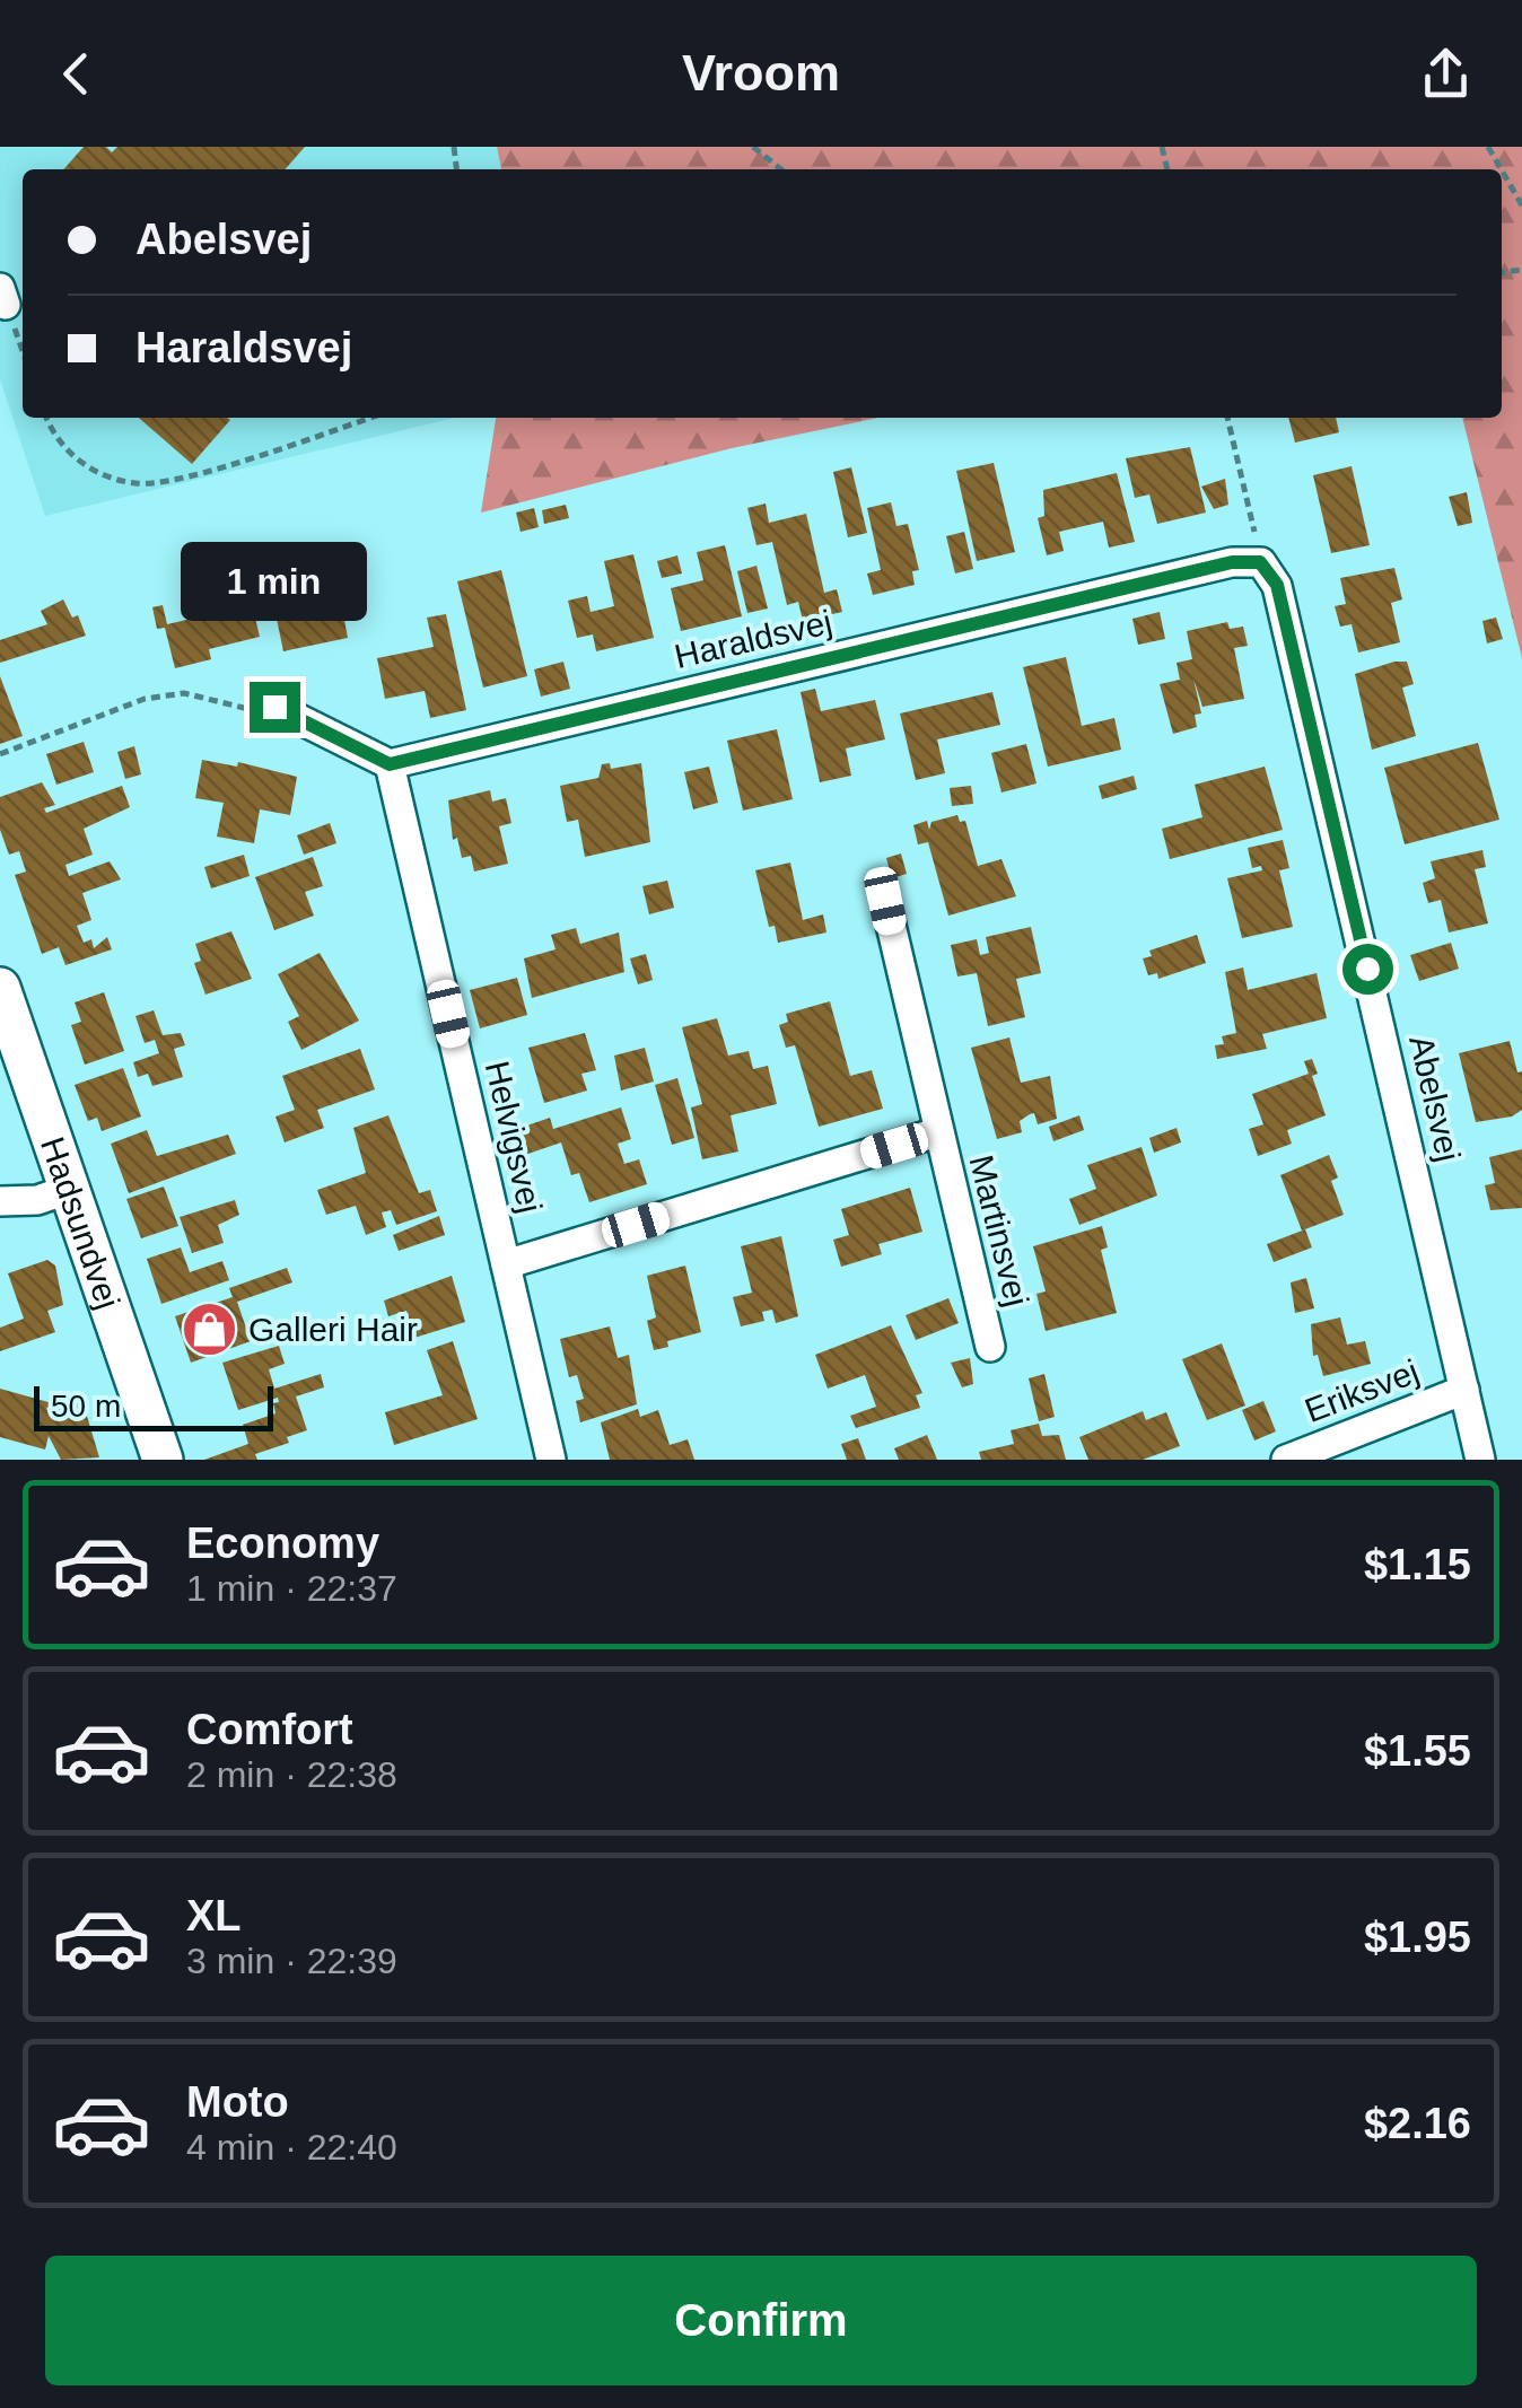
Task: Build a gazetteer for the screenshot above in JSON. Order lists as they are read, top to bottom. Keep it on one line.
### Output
{"streets":{"street":["Haraldsvej","Abelsvej","Helvigsvej","Hadsundvej","Martinsvej","Eriksvej"]},"crossings":[["Haraldsvej","Abelsvej"],["Haraldsvej","Helvigsvej"],["Abelsvej","Eriksvej"],["Helvigsvej","Martinsvej"]],"places":{"shop":["Galleri Hair"]},"scale_bar":"50 m","page":{"header":"Vroom","banner":["Abelsvej","Haraldsvej"],"bubble":"1 min","scale":"50 m","list":[{"name":"Economy","note":"1 min · 22:37","value":"$1.15"},{"name":"Comfort","note":"2 min · 22:38","value":"$1.55"},{"name":"XL","note":"3 min · 22:39","value":"$1.95"},{"name":"Moto","note":"4 min · 22:40","value":"$2.16"}],"buttons":"Confirm"}}
